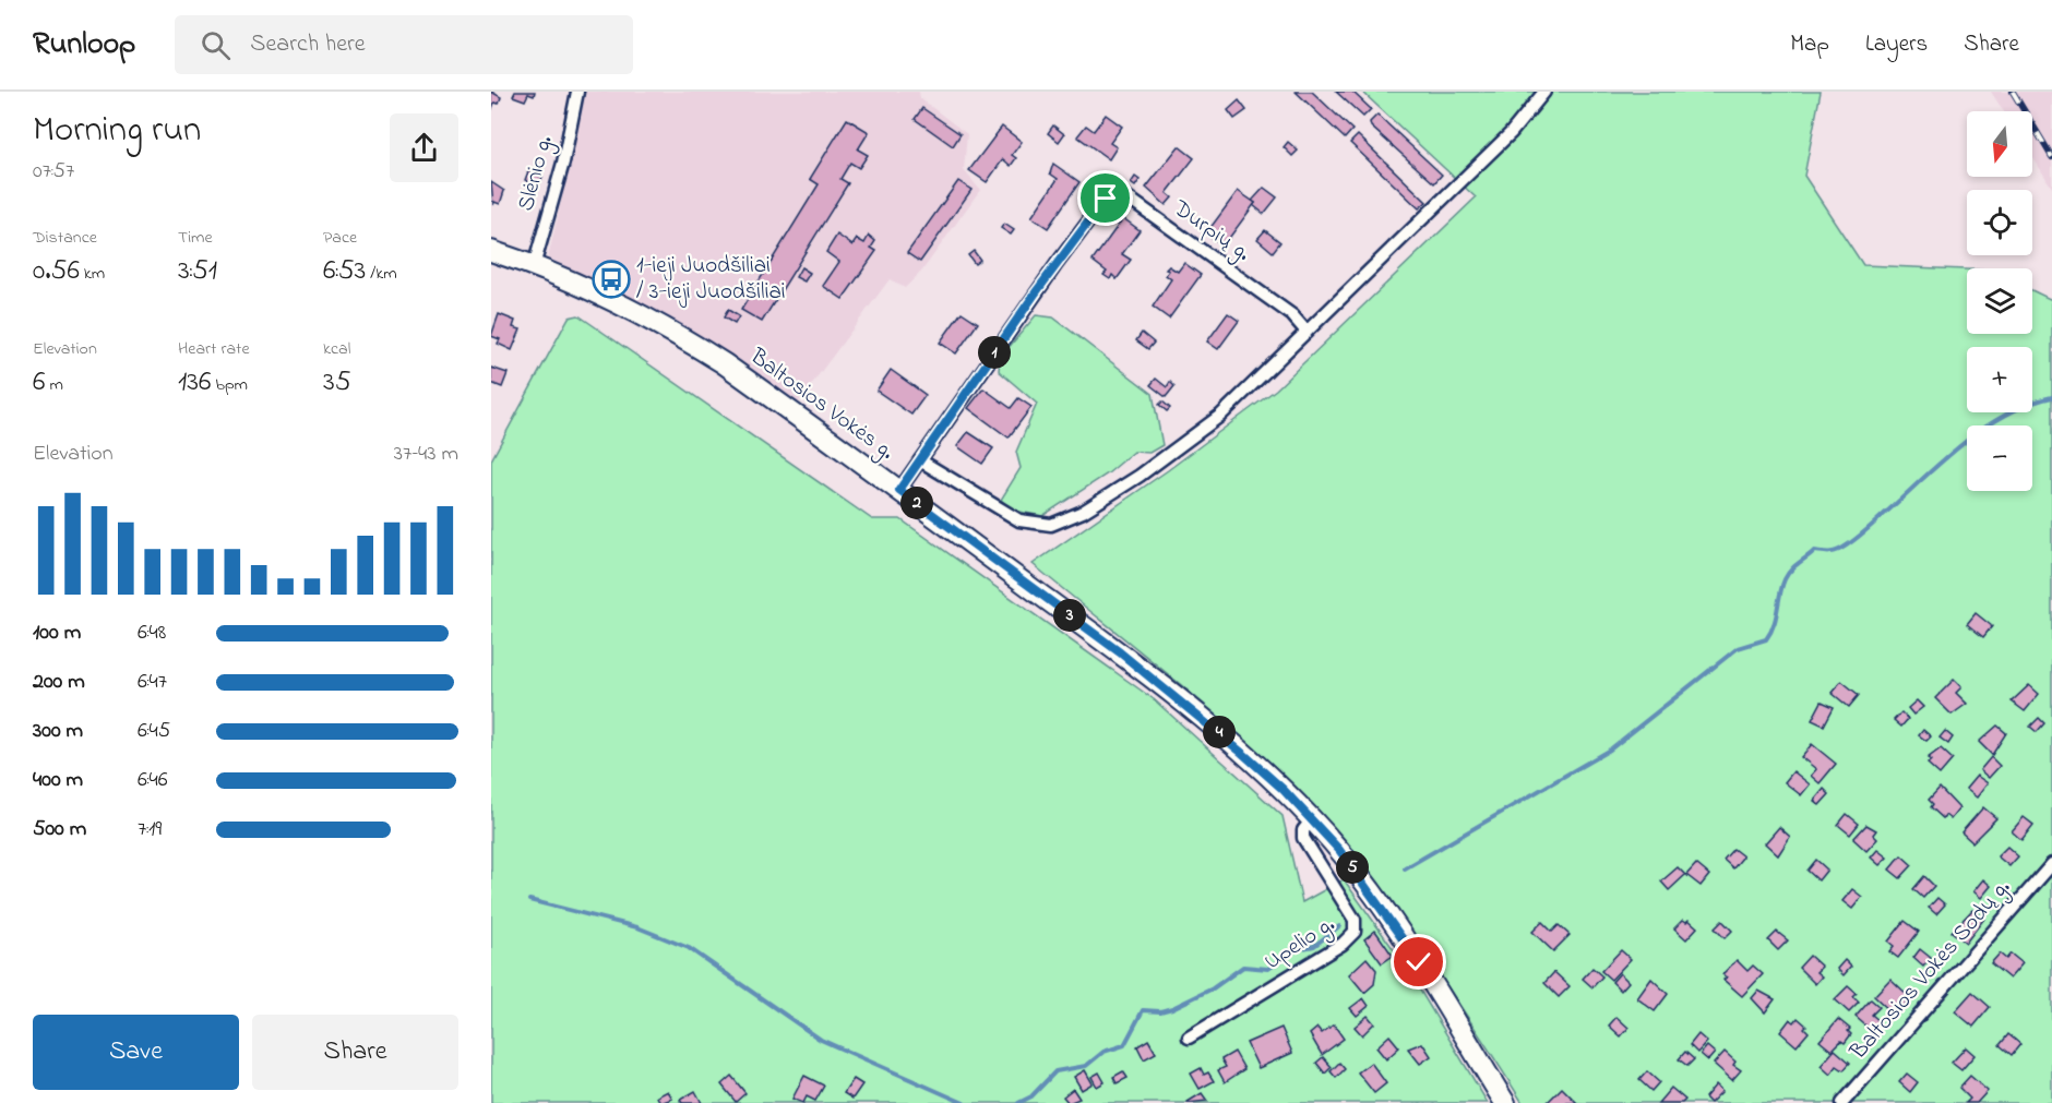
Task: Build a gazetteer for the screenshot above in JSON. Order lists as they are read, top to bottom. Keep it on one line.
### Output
{"streets":{"main road":["Baltosios Vokės g."],"street":["Slėnio g.","Durpių g.","Upelio g.","Baltosios Vokės Sodų g."]},"crossings":[["Slėnio g.","Baltosios Vokės g."],["Durpių g.","Baltosios Vokės g."],["Baltosios Vokės g.","Upelio g."]],"places":{"bus stop":["1-ieji Juodšiliai / 3-ieji Juodšiliai"]},"north":"bottom","page":{"header":"Runloop","search":"Search here","nav":["Map","Layers","Share"],"heading":["Morning run","07:57"],"map_buttons":["+","−"],"stats":[["Distance","0.56 km"],["Time","3:51"],["Pace","6:53 /km"],["Elevation","6 m"],["Heart rate","136 bpm"],["kcal","35"]],"pins":["1","2","3","4","5"],"chart":["Elevation","37–43 m"],"list":[{"name":"100 m","note":"6:48"},{"name":"200 m","note":"6:47"},{"name":"300 m","note":"6:45"},{"name":"400 m","note":"6:46"},{"name":"500 m","note":"7:19"}],"buttons":["Save","Share"]}}
